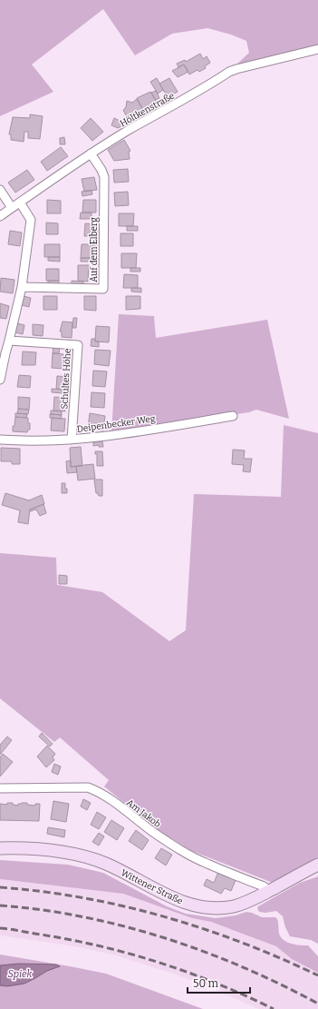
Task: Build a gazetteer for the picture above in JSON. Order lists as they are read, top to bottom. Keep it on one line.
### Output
{"streets":{"main road":["Wittener Straße"],"street":["Höltkenstraße","Auf dem Elberg","Schultes Höhe","Deipenbecker Weg","Am Jakob"]},"crossings":[["Höltkenstraße","Auf dem Elberg"],["Schultes Höhe","Deipenbecker Weg"],["Am Jakob","Wittener Straße"]],"water":["Spiek"],"scale_bar":"50 m"}
